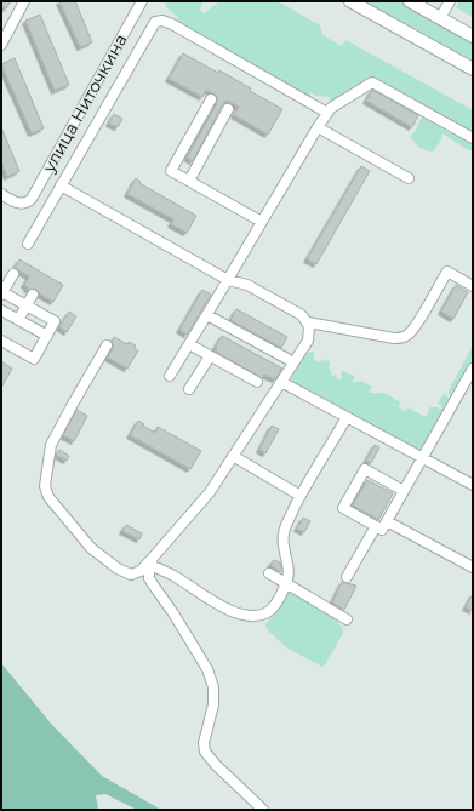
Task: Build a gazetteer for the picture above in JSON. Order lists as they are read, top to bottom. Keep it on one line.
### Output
{"streets":{"street":["улица Ниточкина"]}}
